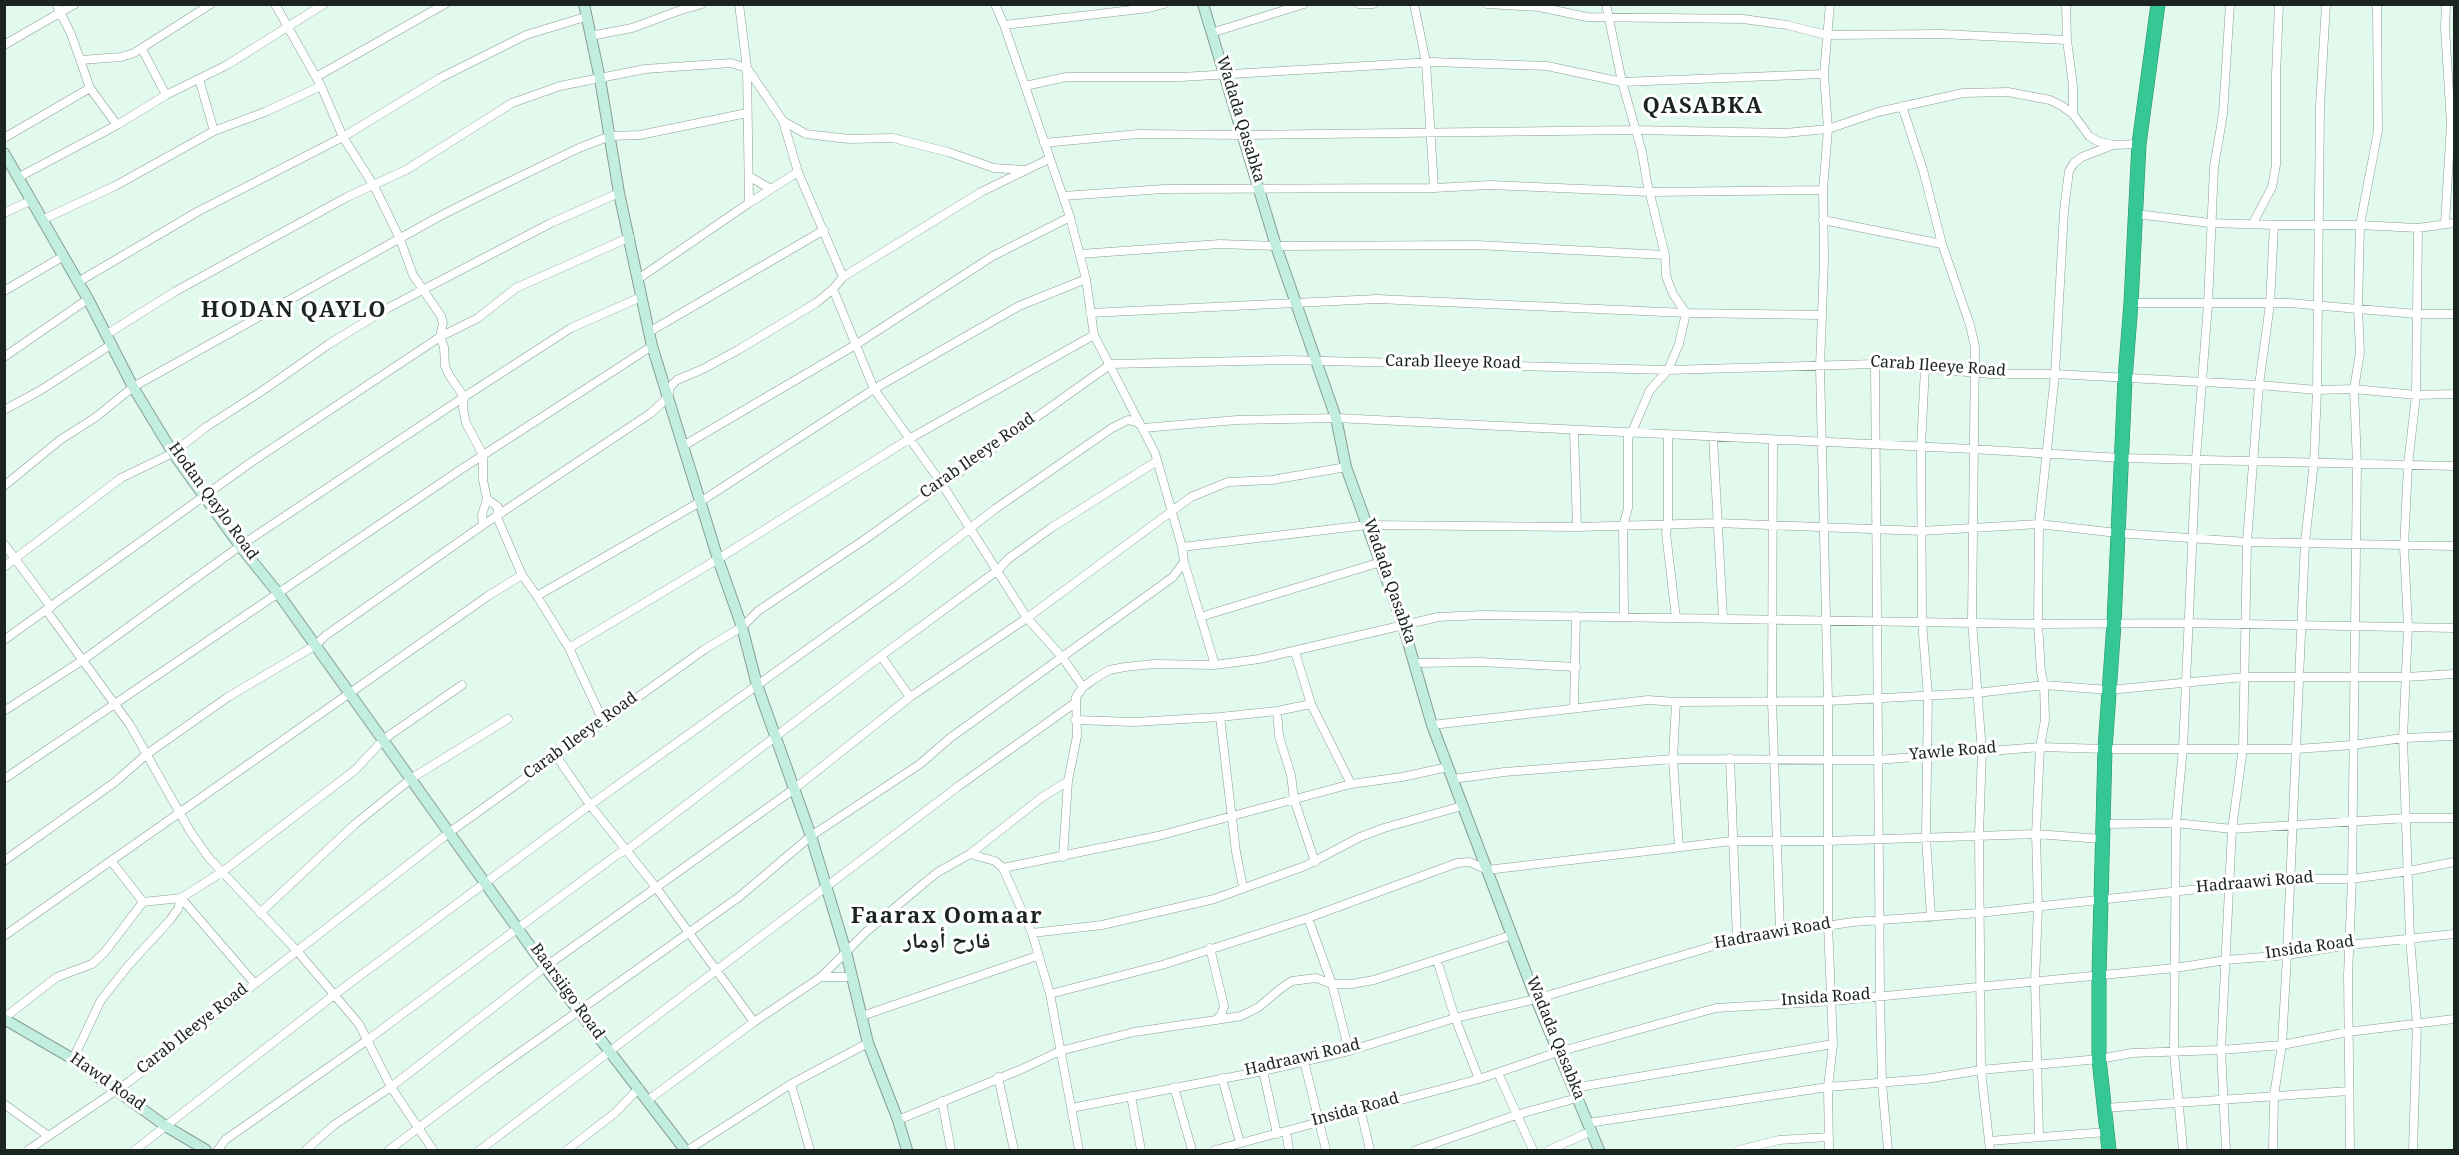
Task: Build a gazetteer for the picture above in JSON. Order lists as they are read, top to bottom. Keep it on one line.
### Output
{"streets":{"street":["Wadada Qasabka","Carab Ileeye Road","Hodan Qaylo Road","Yawle Road","Hadraawi Road","Insida Road","Baarsiigo Road","Hawd Road"]},"crossings":[["Wadada Qasabka","Carab Ileeye Road"],["Wadada Qasabka","Yawle Road"],["Wadada Qasabka","Hadraawi Road"],["Wadada Qasabka","Insida Road"],["Carab Ileeye Road","Hodan Qaylo Road"],["Carab Ileeye Road","Baarsiigo Road"],["Carab Ileeye Road","Hawd Road"],["Hodan Qaylo Road","Baarsiigo Road"]],"districts":["QASABKA","HODAN QAYLO","Faarax Oomaar فارح أومار"]}
